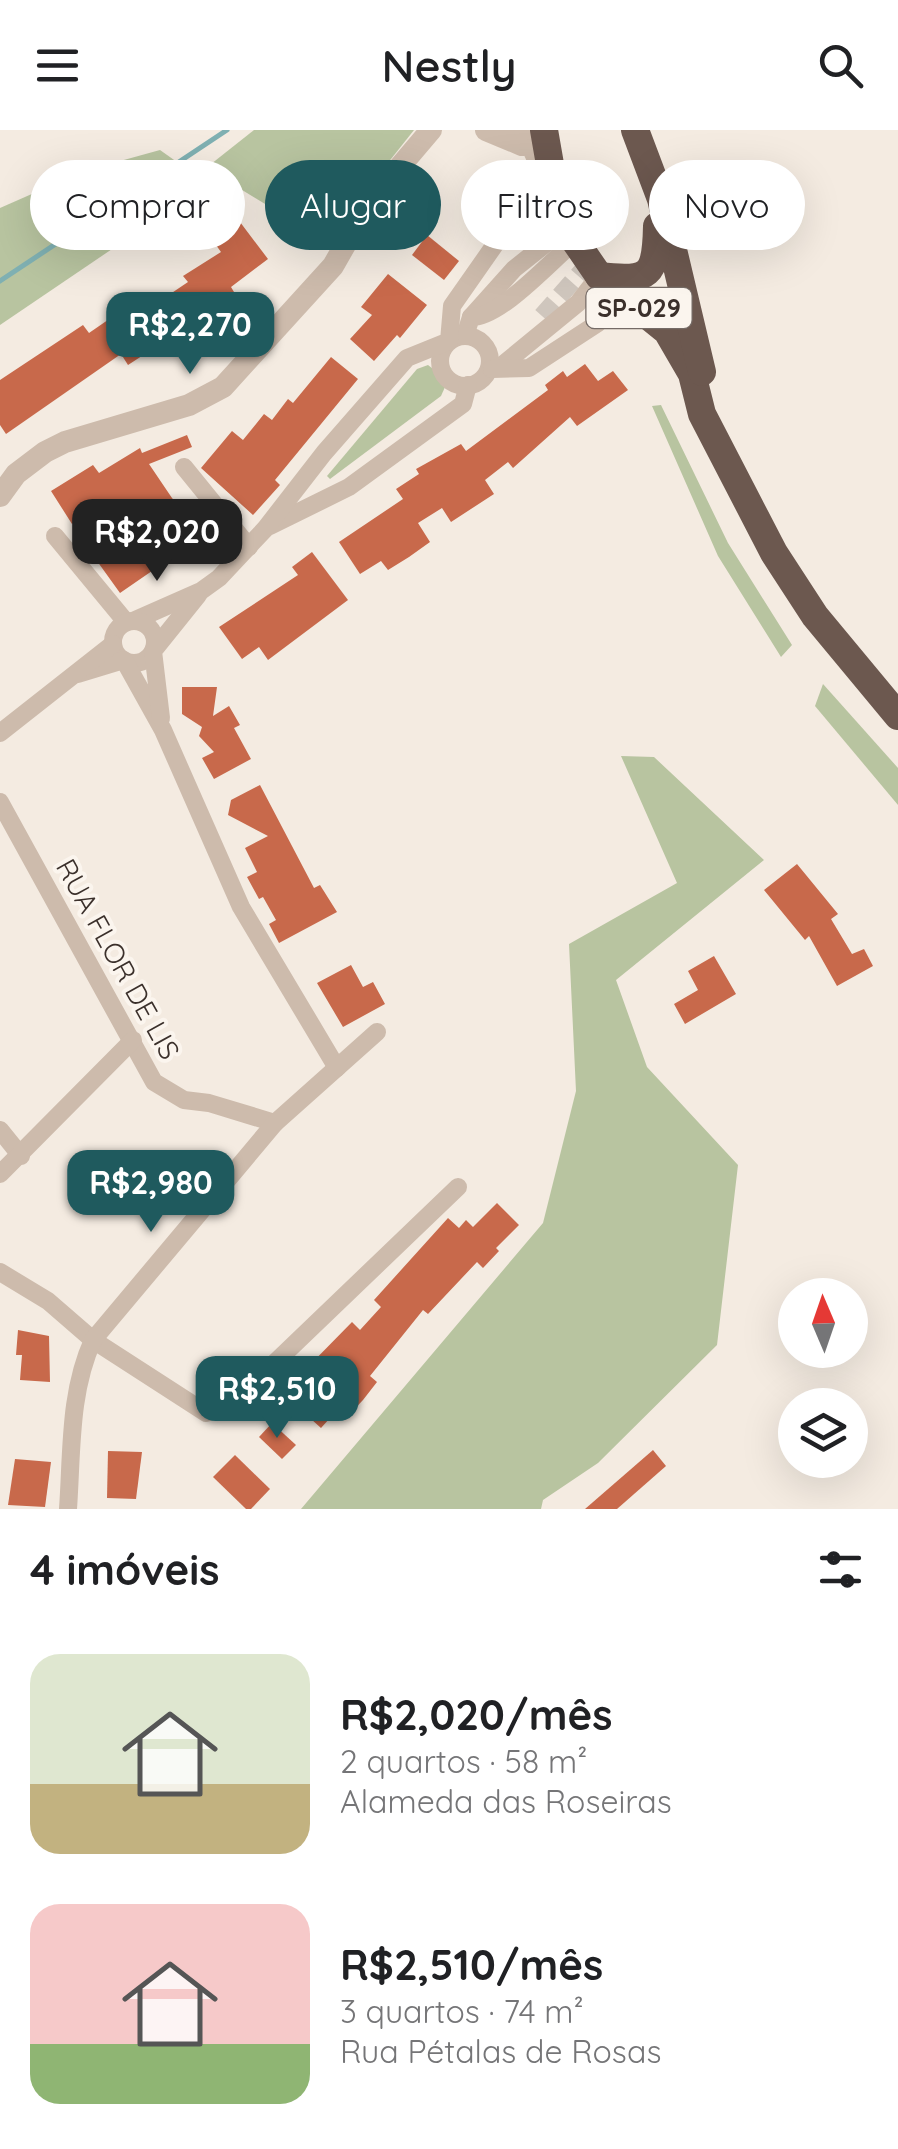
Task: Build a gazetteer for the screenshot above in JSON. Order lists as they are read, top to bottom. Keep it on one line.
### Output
{"streets":{"highway":["SP-029"],"street":["RUA FLOR DE LIS"]},"north":"top","page":{"header":"Nestly","chip":["Comprar","Alugar","Filtros","Novo"],"price":["R$2,270","R$2,020","R$2,980","R$2,510"],"heading":"4 imóveis","list":[{"name":"R$2,020/mês","note":"2 quartos · 58 m² · Alameda das Roseiras"},{"name":"R$2,510/mês","note":"3 quartos · 74 m² · Rua Pétalas de Rosas"}]}}
